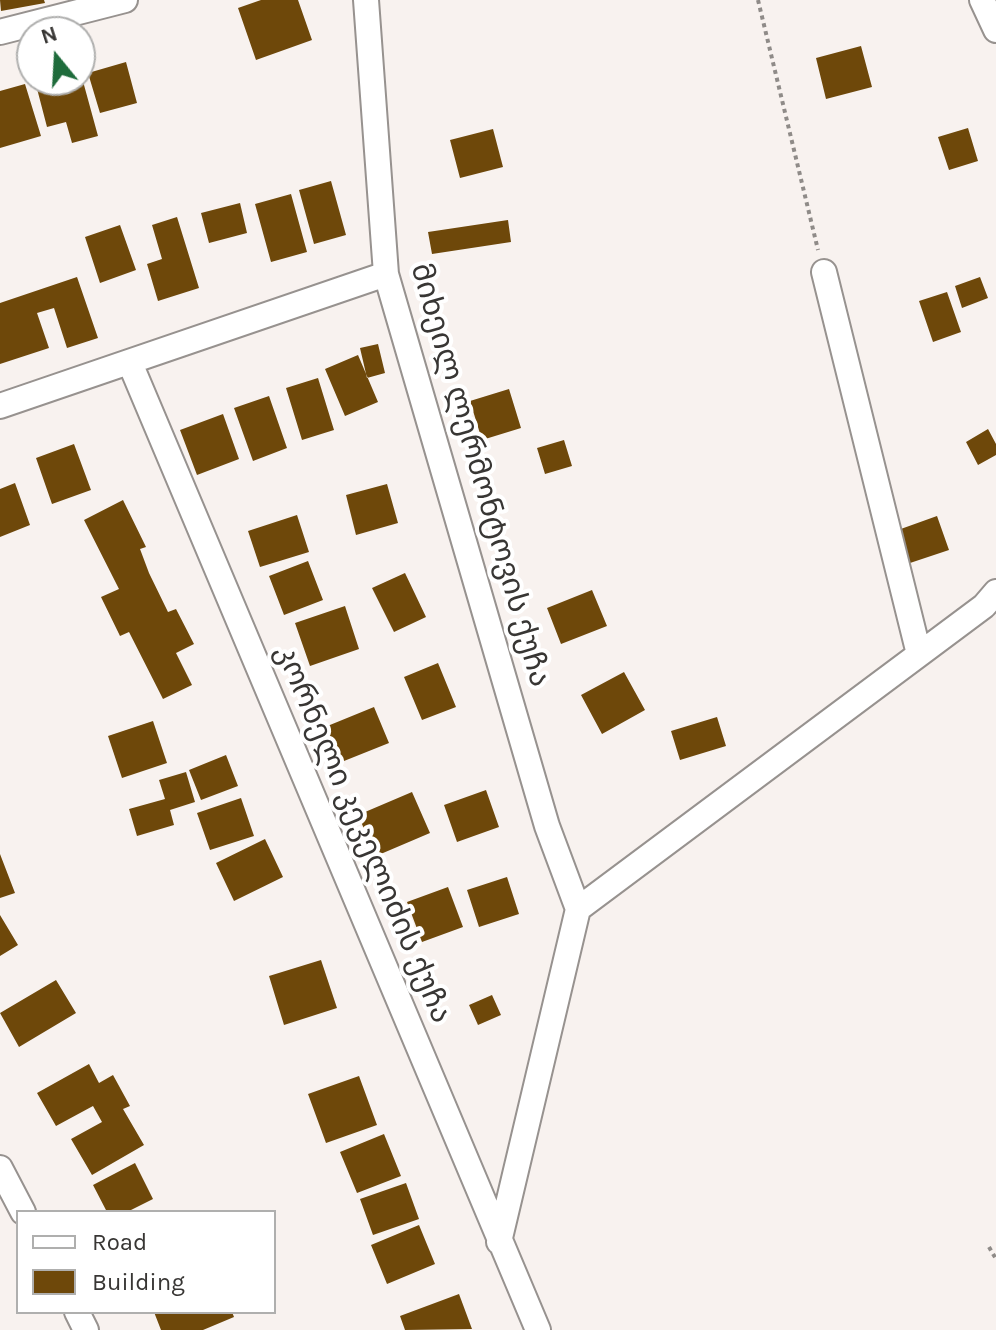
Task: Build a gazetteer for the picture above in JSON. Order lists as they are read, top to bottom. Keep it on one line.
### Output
{"streets":{"street":["მიხეილ ლერმონტოვის ქუჩა","კორნელი კეკელიძის ქუჩა"]},"legend":["Road","Building"],"north":"top"}
